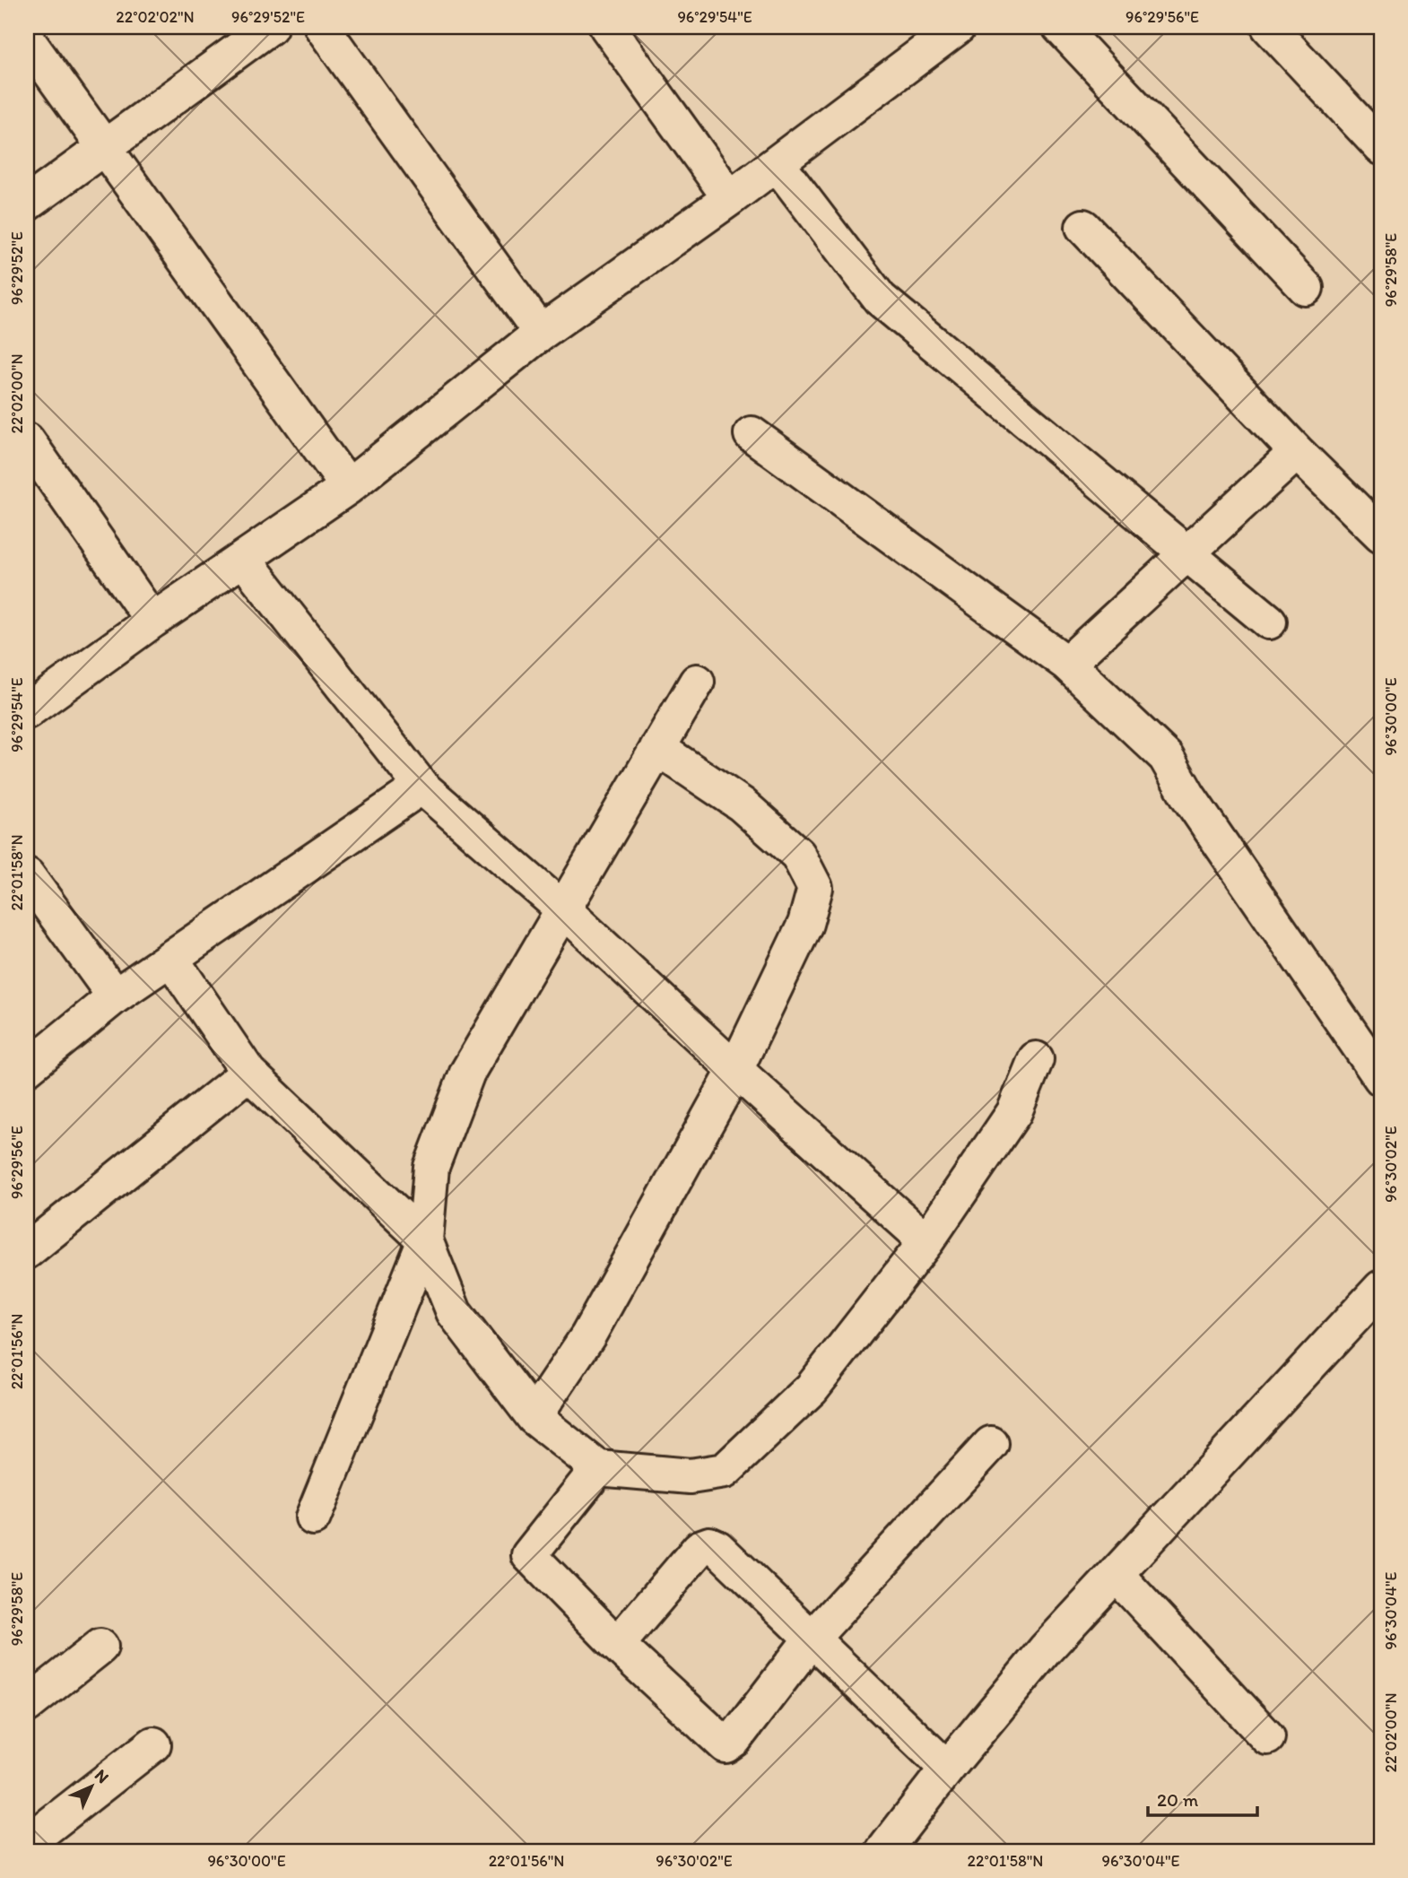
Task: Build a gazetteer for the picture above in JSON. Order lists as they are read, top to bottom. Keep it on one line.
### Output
{"scale_bar":"20 m","north":"top right","coordinates":["22°02'02\"N","96°29'52\"E","96°29'54\"E","96°29'56\"E","96°29'58\"E","22°02'00\"N","96°30'00\"E","22°01'58\"N","96°30'02\"E","22°01'56\"N","96°30'04\"E"]}
